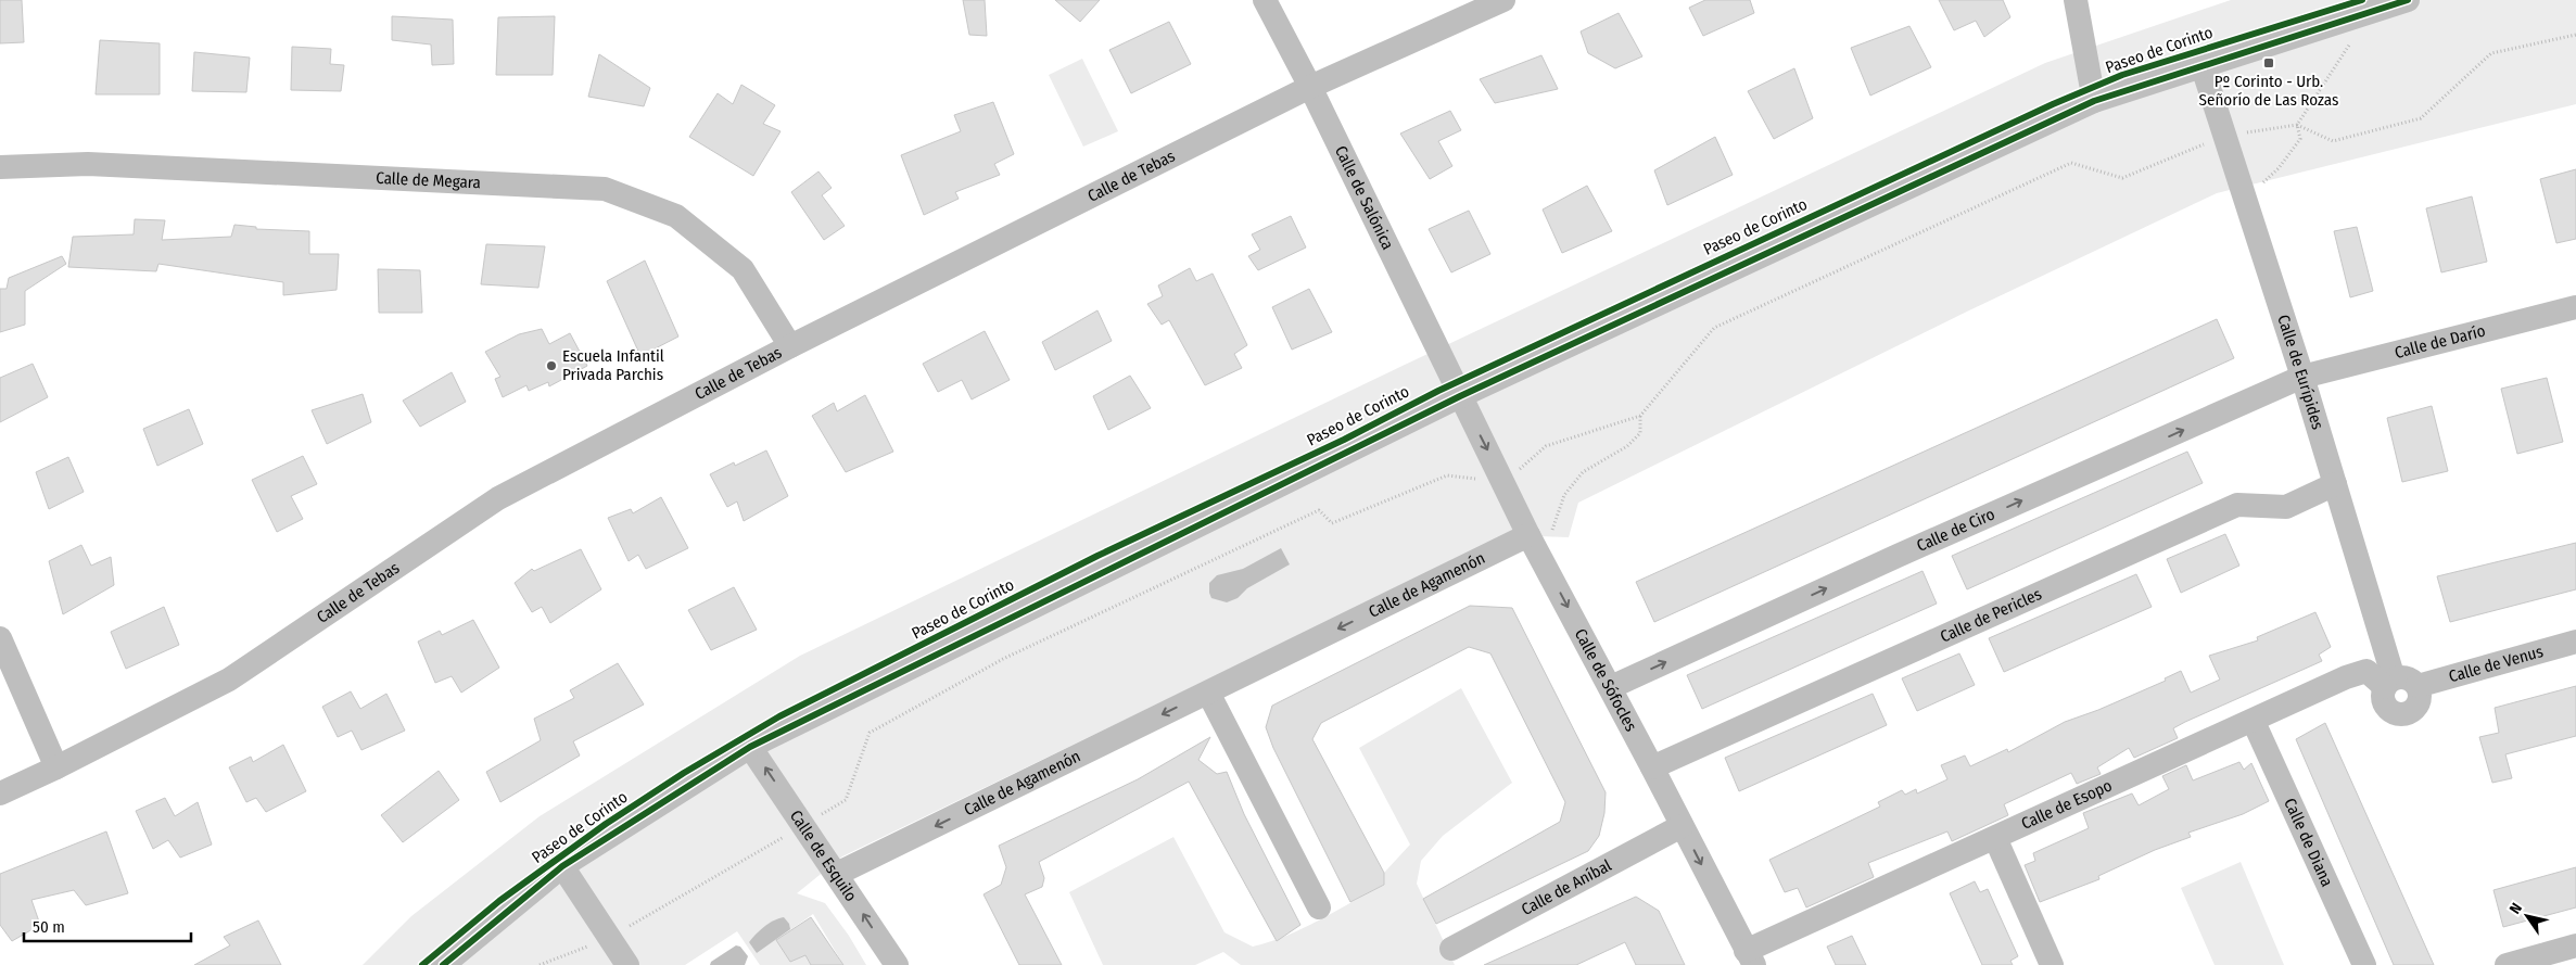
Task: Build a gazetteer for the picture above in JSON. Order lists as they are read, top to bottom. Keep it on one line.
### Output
{"streets":{"street":["Paseo de Corinto","Calle de Tebas","Calle de Megara","Calle de Salónica","Calle de Darío","Calle de Eurípides","Calle de Ciro","Calle de Agamenón","Calle de Pericles","Calle de Venus","Calle de Sófocles","Calle de Esopo","Calle de Diana","Calle de Esquilo","Calle de Aníbal"]},"crossings":[["Paseo de Corinto","Calle de Salónica"],["Paseo de Corinto","Calle de Eurípides"],["Paseo de Corinto","Calle de Sófocles"],["Paseo de Corinto","Calle de Esquilo"],["Calle de Tebas","Calle de Megara"],["Calle de Tebas","Calle de Salónica"],["Calle de Salónica","Calle de Sófocles"],["Calle de Darío","Calle de Eurípides"],["Calle de Darío","Calle de Ciro"],["Calle de Eurípides","Calle de Ciro"],["Calle de Eurípides","Calle de Pericles"],["Calle de Eurípides","Calle de Venus"],["Calle de Eurípides","Calle de Esopo"],["Calle de Ciro","Calle de Sófocles"],["Calle de Agamenón","Calle de Sófocles"],["Calle de Agamenón","Calle de Esquilo"],["Calle de Pericles","Calle de Sófocles"],["Calle de Venus","Calle de Esopo"],["Calle de Sófocles","Calle de Esopo"],["Calle de Sófocles","Calle de Aníbal"],["Calle de Esopo","Calle de Diana"]],"one_way":["Calle de Ciro","Calle de Agamenón","Calle de Sófocles","Calle de Esquilo"],"places":{"transit":["Pº Corinto - Urb. Señorío de Las Rozas"],"other":["Escuela Infantil Privada Parchis"]},"scale_bar":"50 m","north":"top left"}
